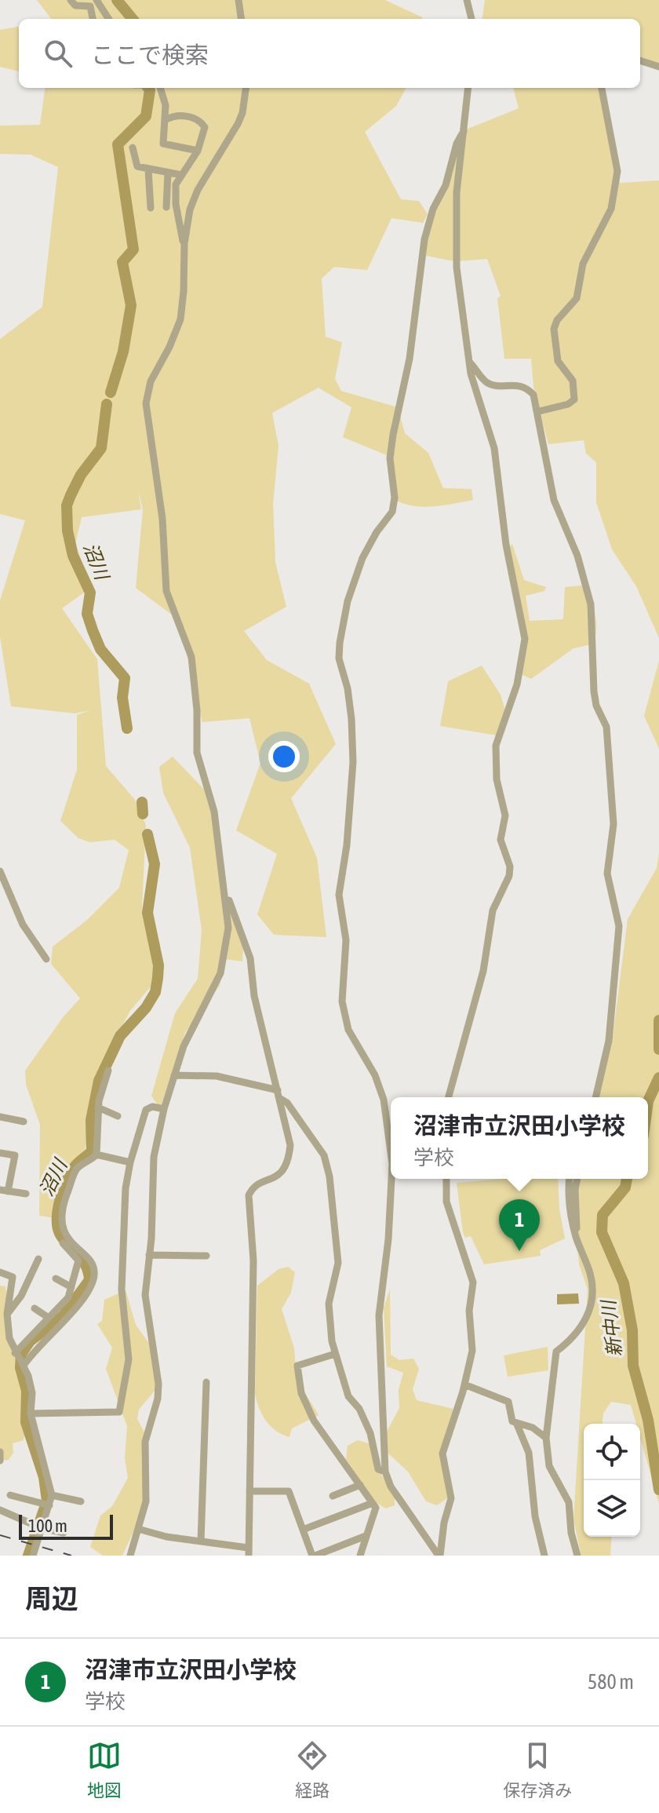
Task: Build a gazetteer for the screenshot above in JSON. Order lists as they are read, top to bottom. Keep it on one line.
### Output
{"water":["沼川","新中川"],"scale_bar":"100 m","page":{"search":"ここで検索","popup":["沼津市立沢田小学校","学校"],"pins":"1","scale":"100 m","heading":"周辺","list":[{"mark":"1","name":"沼津市立沢田小学校","note":"学校","value":"580 m"}],"nav":["地図","経路","保存済み"]}}
